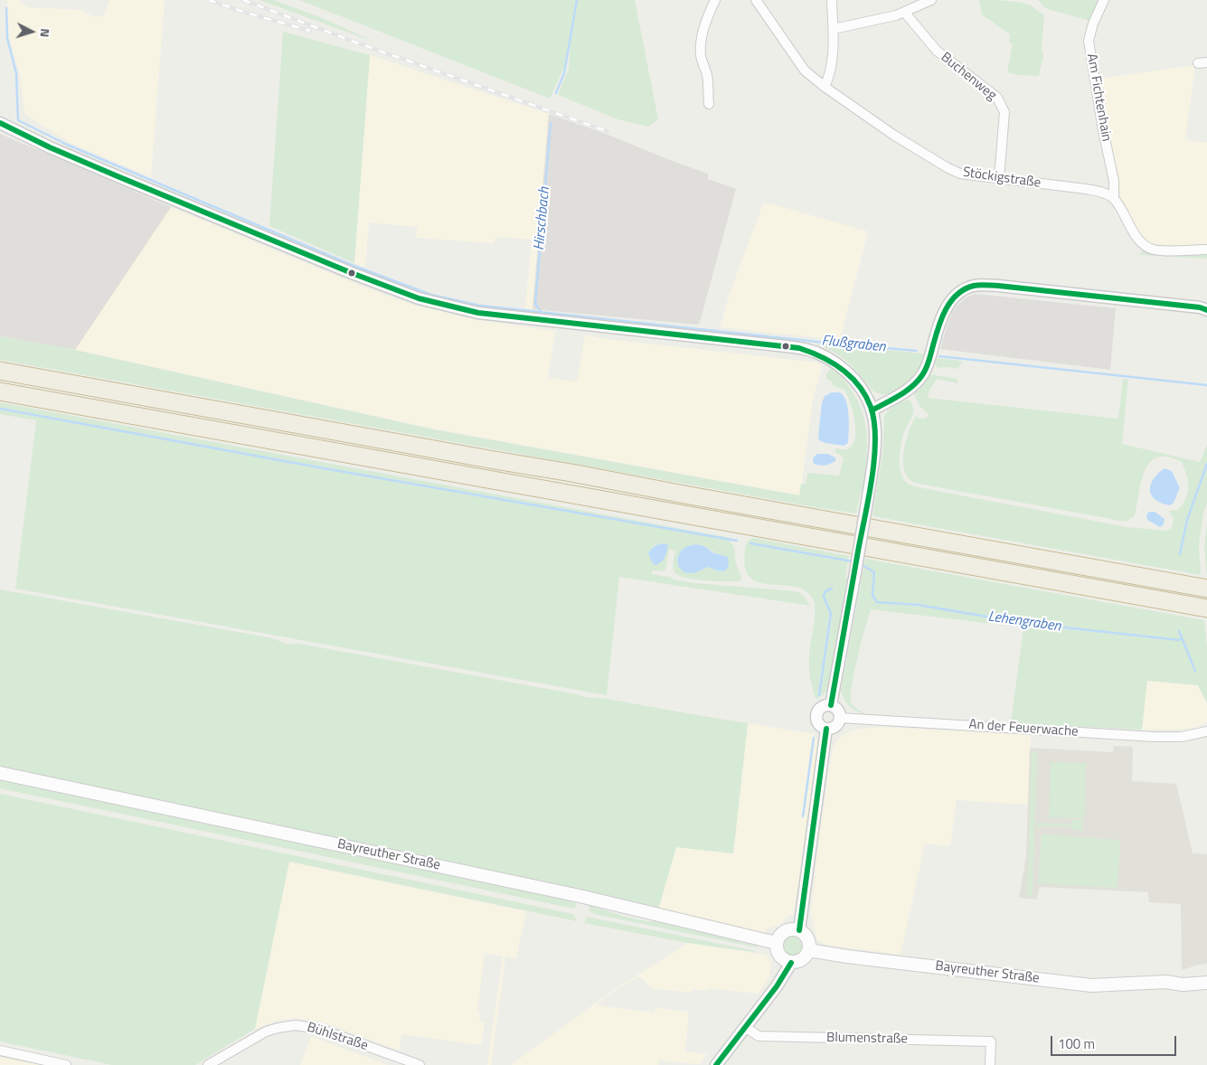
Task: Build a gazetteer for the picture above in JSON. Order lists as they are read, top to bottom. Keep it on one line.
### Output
{"streets":{"main road":["Bayreuther Straße"],"street":["Buchenweg","Am Fichtenhain","Stöckigstraße","An der Feuerwache","Bühlstraße","Blumenstraße"]},"crossings":[["Buchenweg","Stöckigstraße"],["Am Fichtenhain","Stöckigstraße"]],"water":["Hirschbach","Flußgraben","Lehengraben"],"scale_bar":"100 m","north":"right"}
